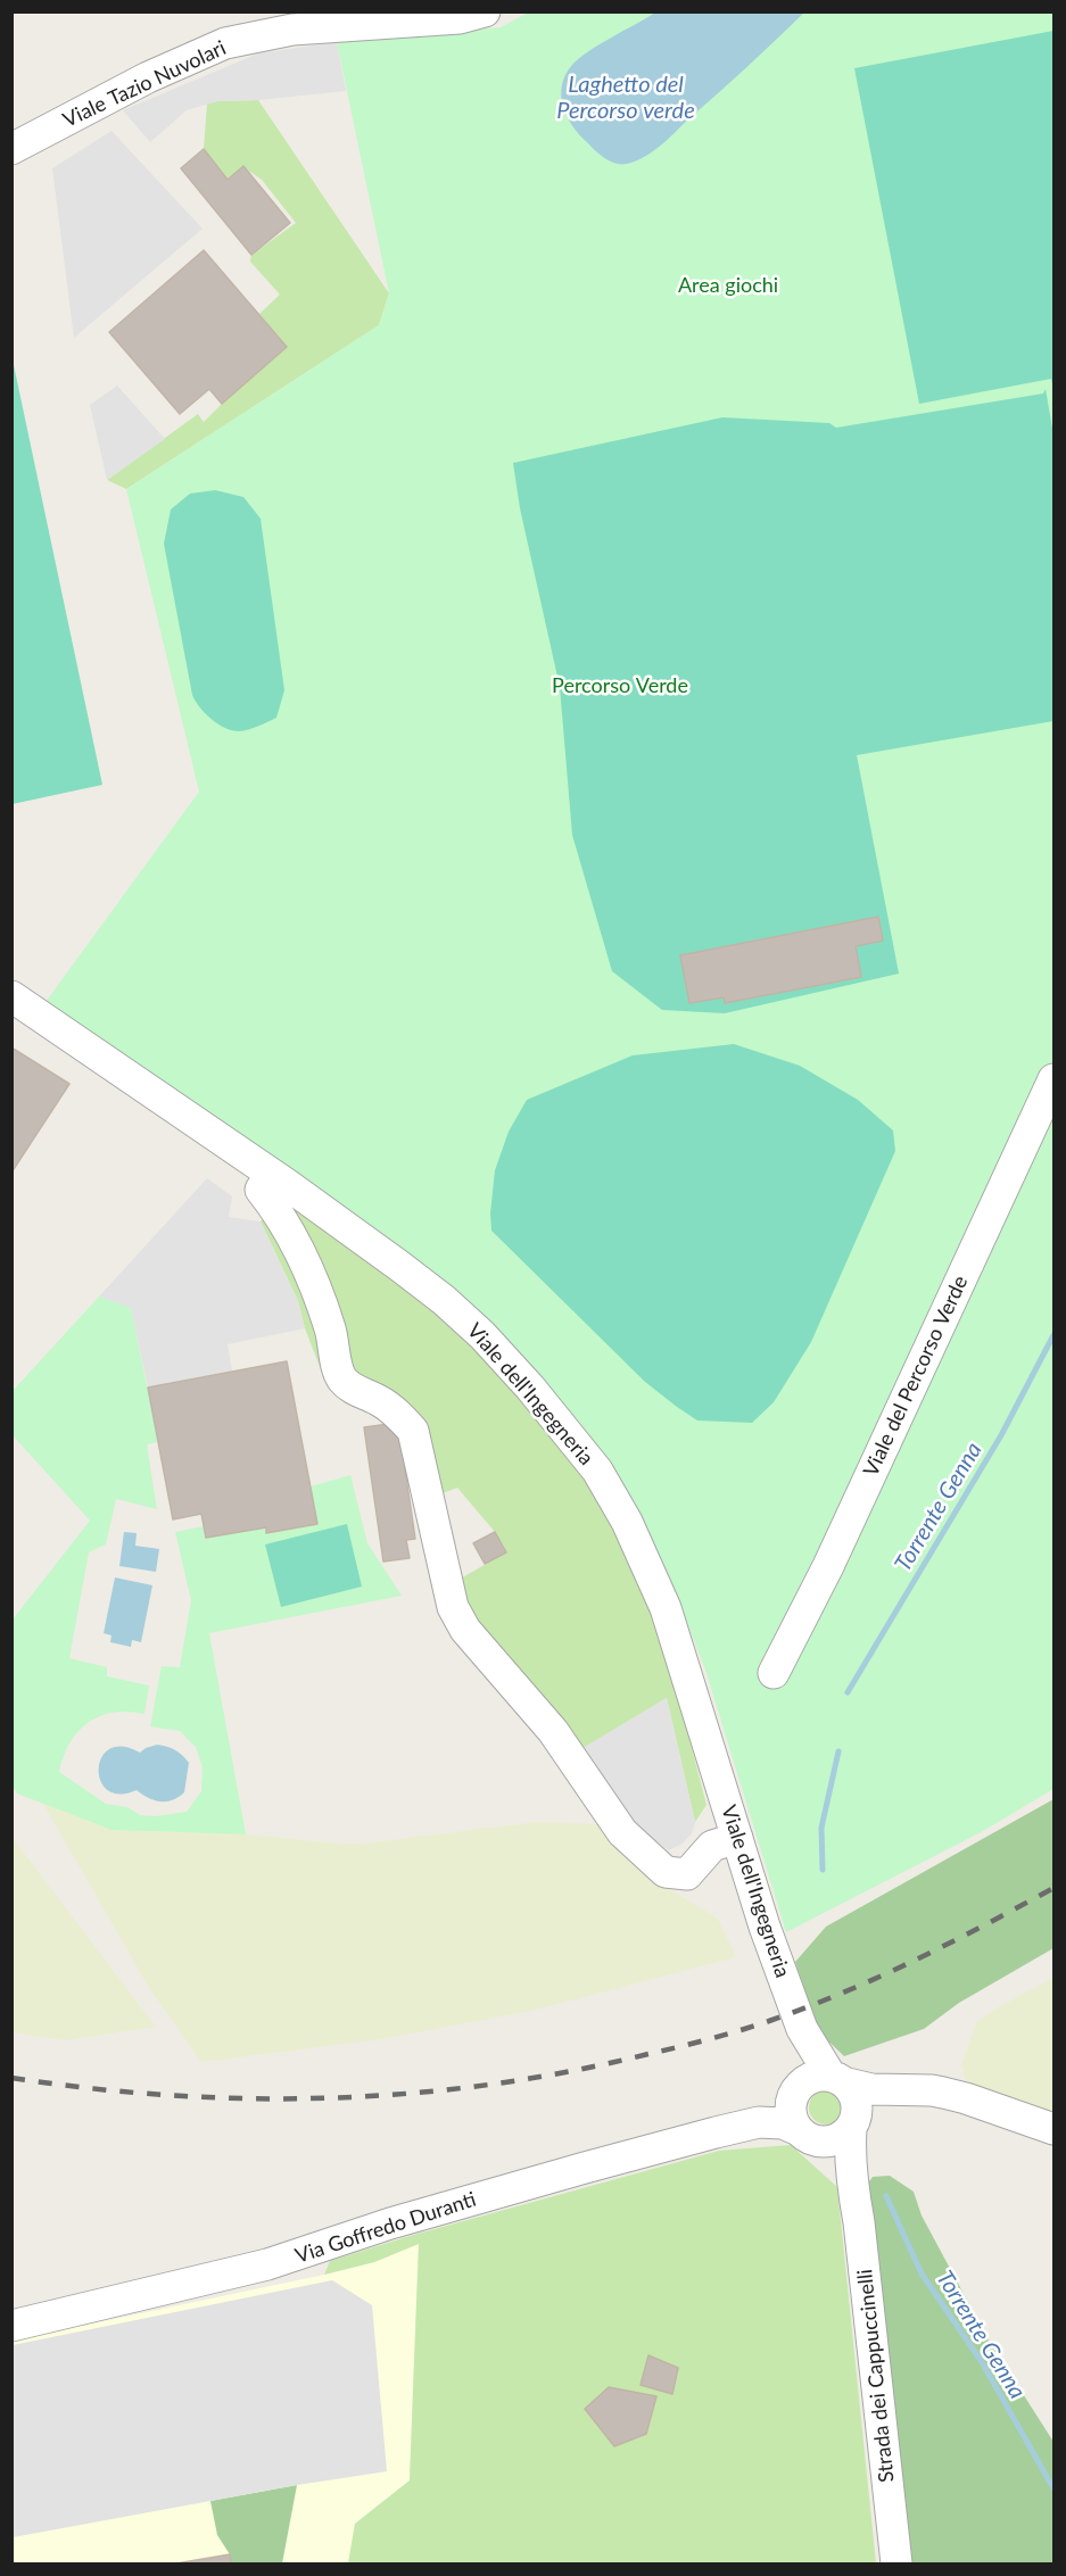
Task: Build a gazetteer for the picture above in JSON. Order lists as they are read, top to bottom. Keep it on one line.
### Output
{"streets":{"street":["Viale Tazio Nuvolari","Viale del Percorso Verde","Viale dell'Ingegneria","Via Goffredo Duranti","Strada dei Cappuccinelli"]},"crossings":[["Viale dell'Ingegneria","Via Goffredo Duranti"],["Viale dell'Ingegneria","Strada dei Cappuccinelli"],["Via Goffredo Duranti","Strada dei Cappuccinelli"]],"water":["Laghetto del Percorso verde","Torrente Genna"],"parks":["Area giochi","Percorso Verde"]}
